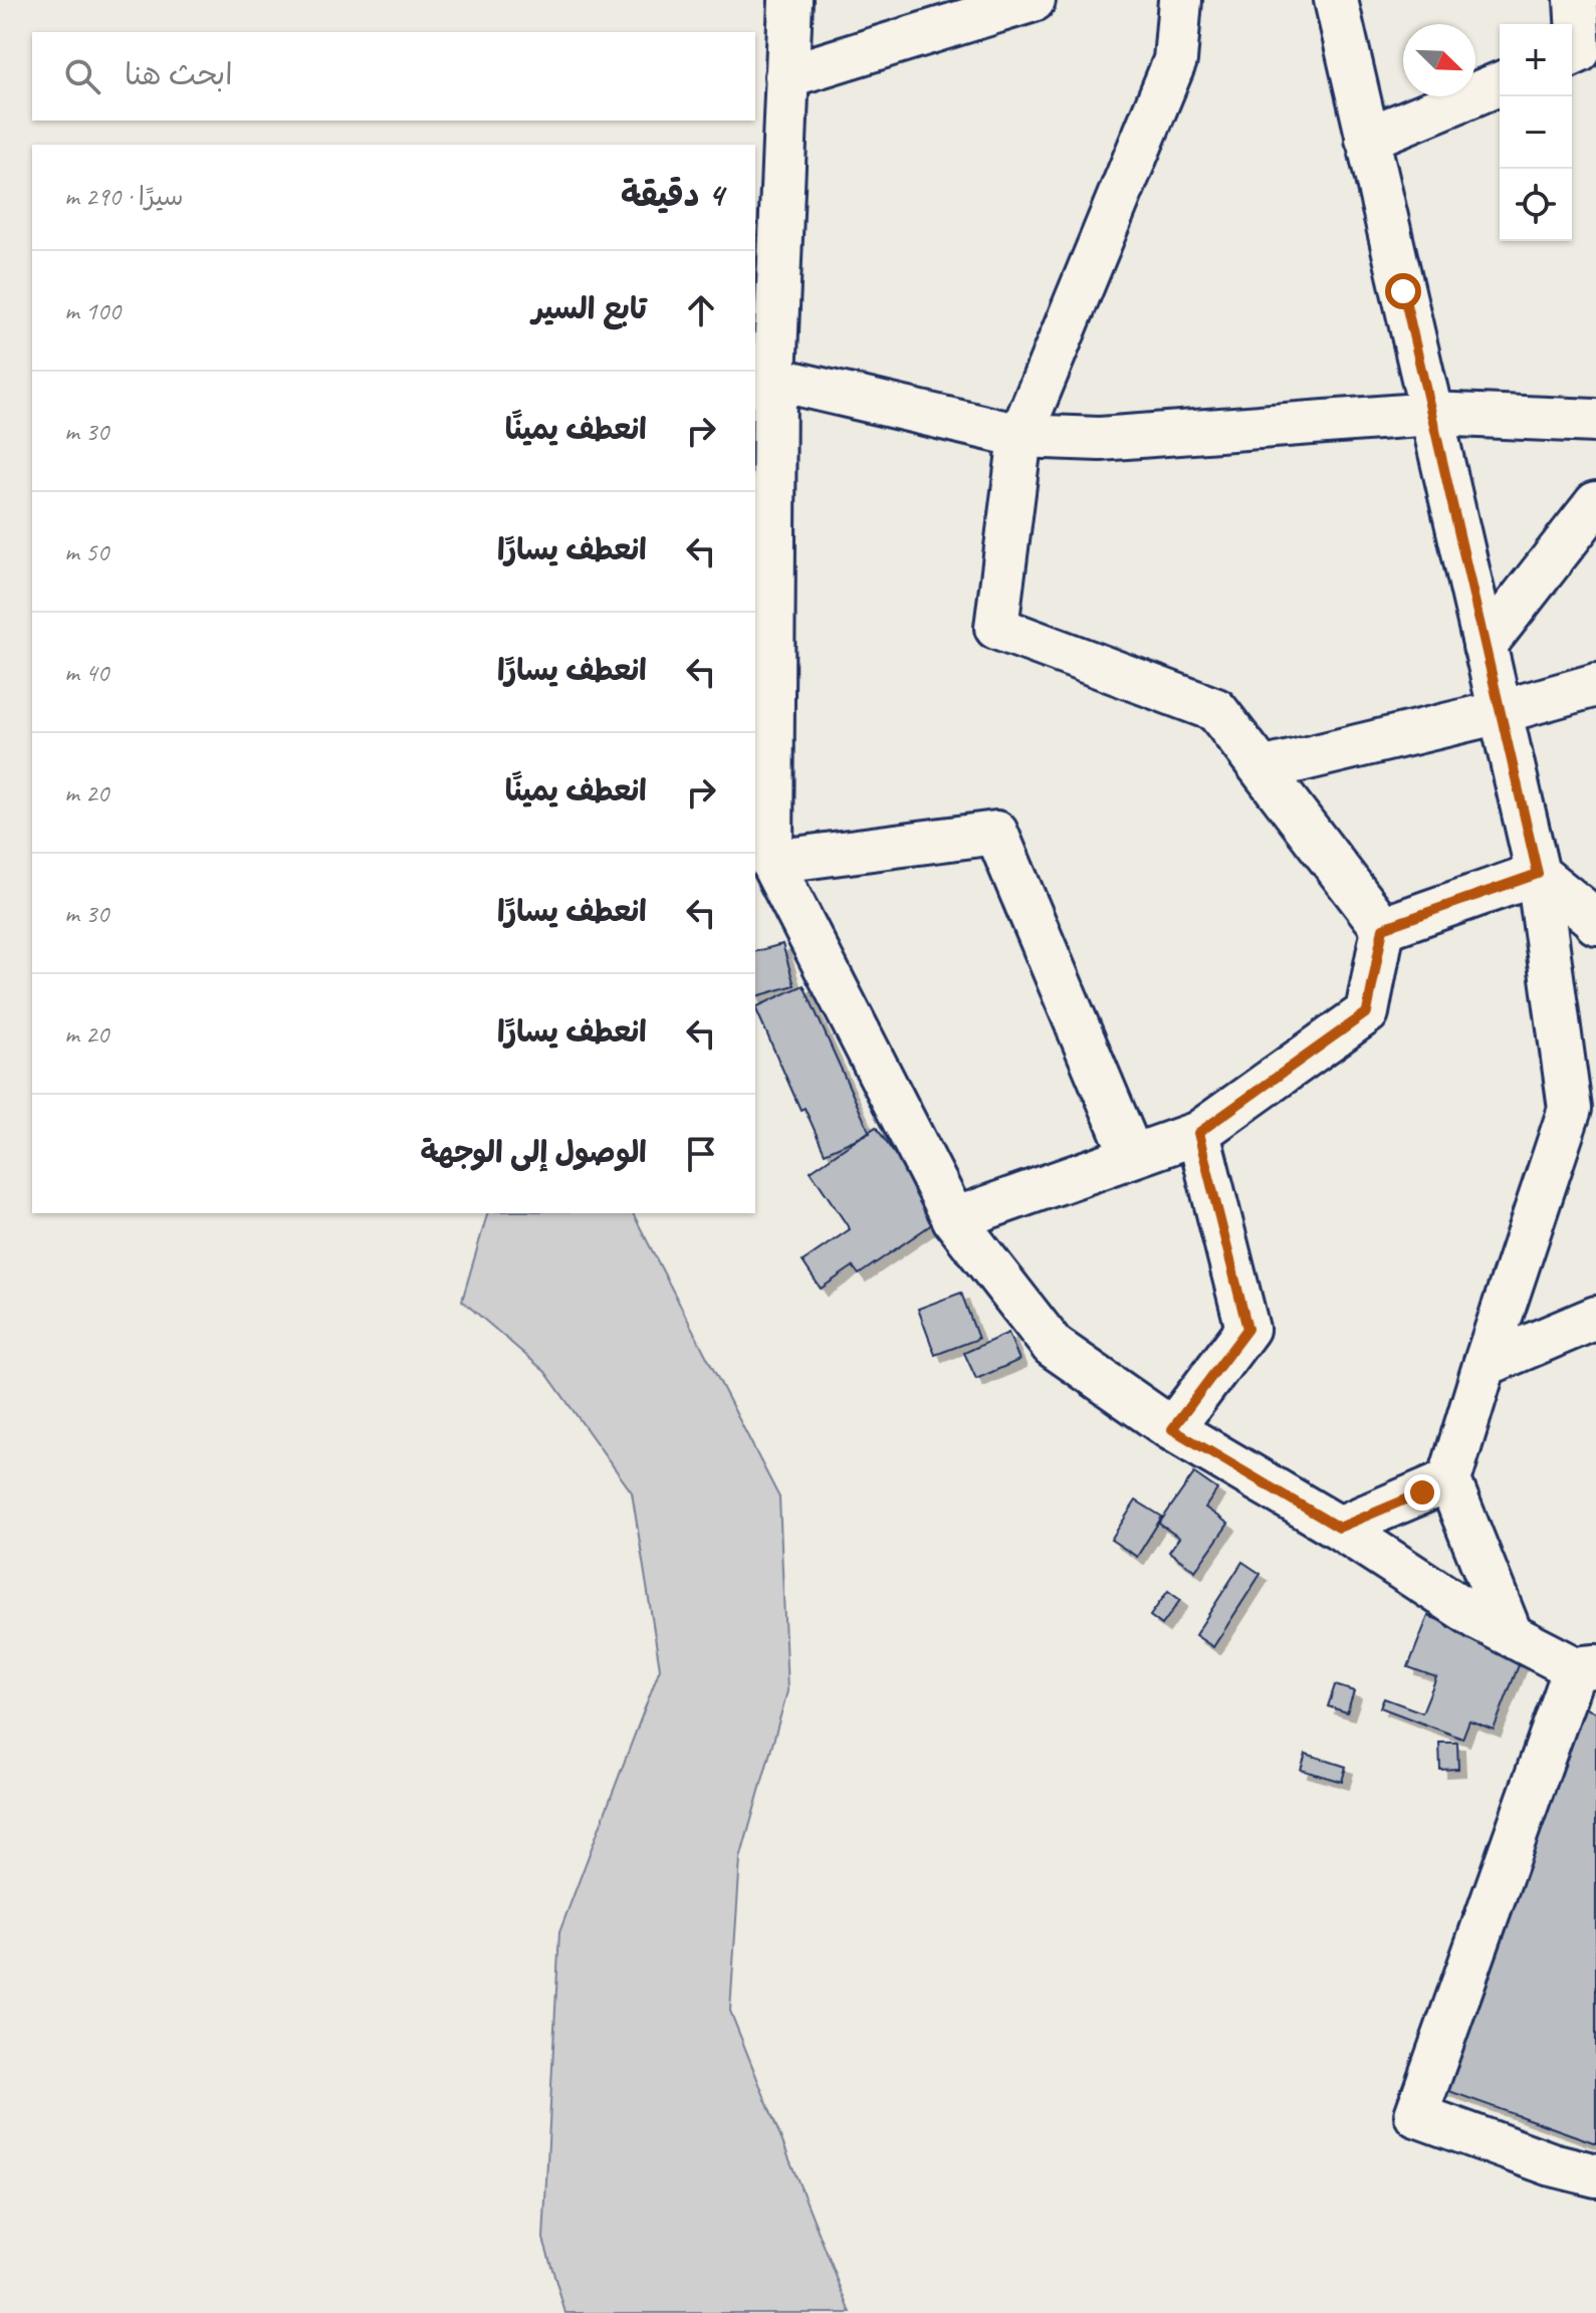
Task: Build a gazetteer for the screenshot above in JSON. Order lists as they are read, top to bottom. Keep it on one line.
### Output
{"north":"bottom right","page":{"map_buttons":["+","−"],"search":"ابحث هنا","heading":["4 دقيقة","سيرًا · 290 m"],"list":[["تابع السير","100 m"],["انعطف يمينًا","30 m"],["انعطف يسارًا","50 m"],["انعطف يسارًا","40 m"],["انعطف يمينًا","20 m"],["انعطف يسارًا","30 m"],["انعطف يسارًا","20 m"],"الوصول إلى الوجهة"]}}
